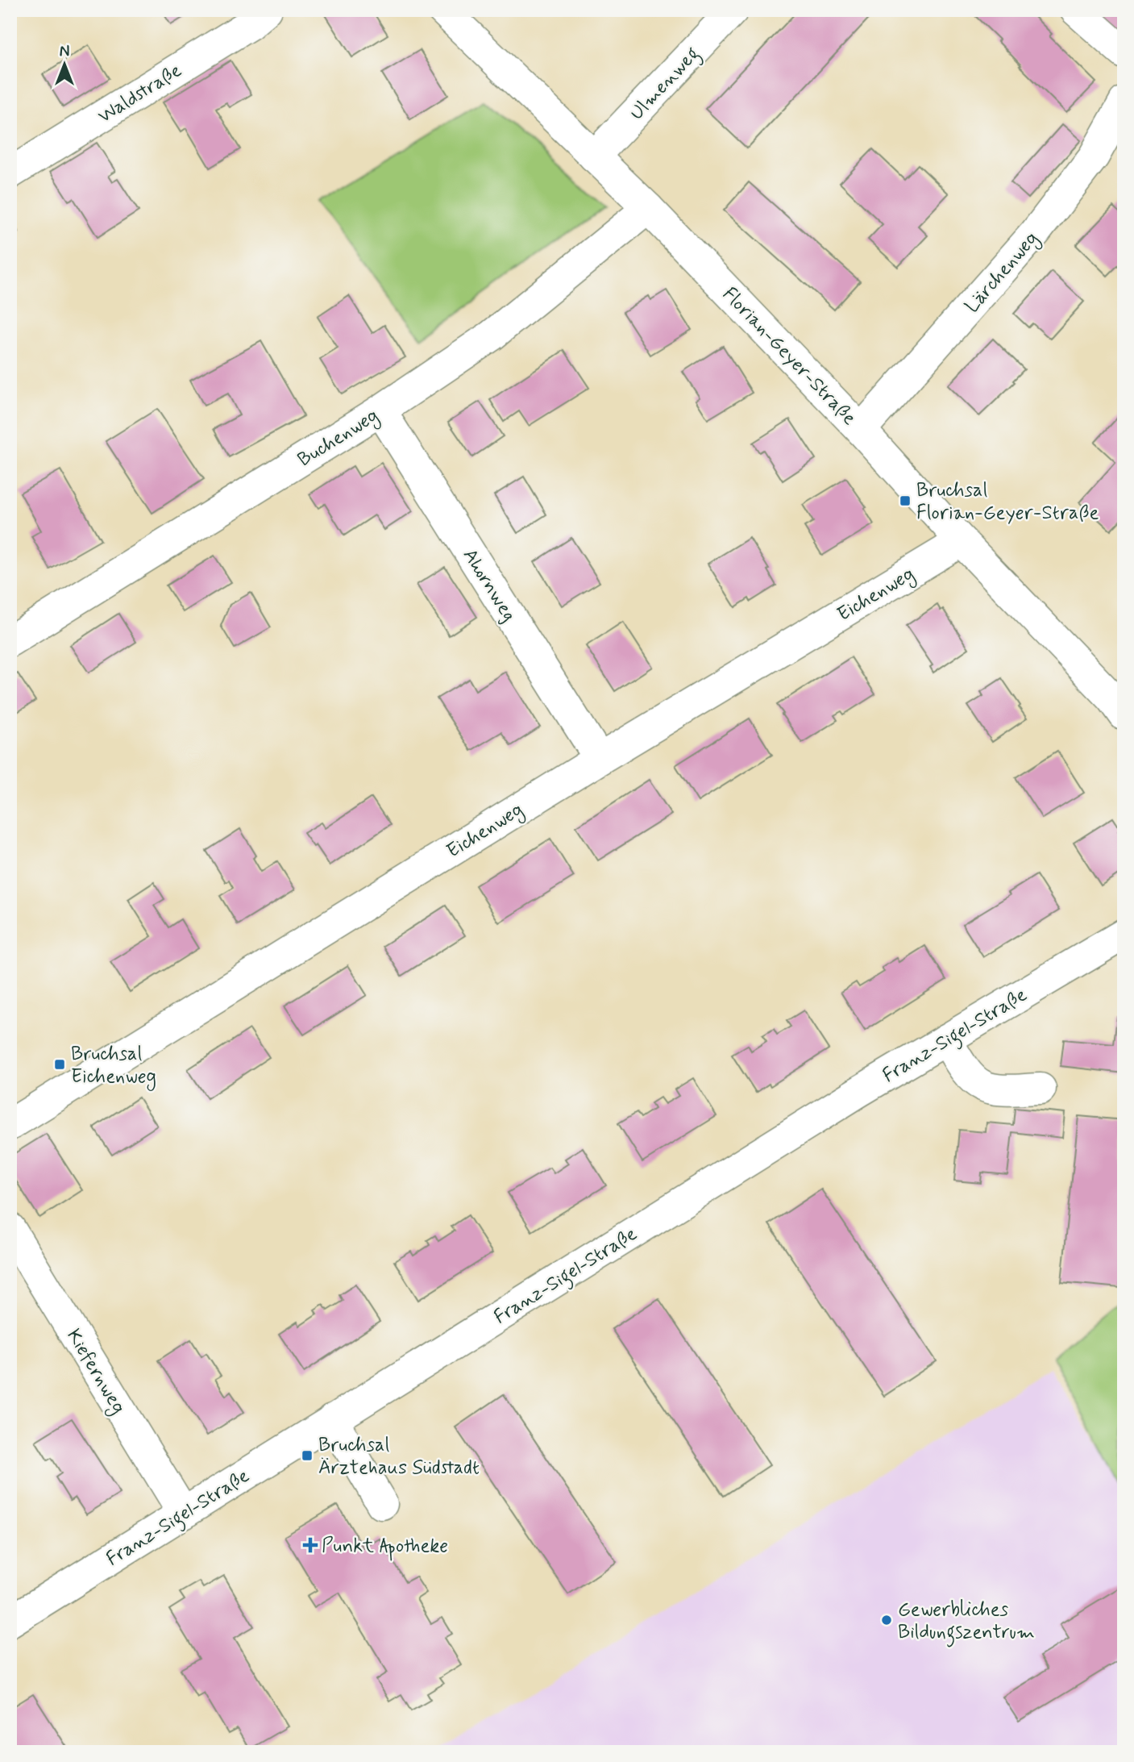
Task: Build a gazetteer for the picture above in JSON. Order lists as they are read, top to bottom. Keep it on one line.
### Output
{"streets":{"street":["Ulmenweg","Waldstraße","Lärchenweg","Florian-Geyer-Straße","Buchenweg","Ahornweg","Eichenweg","Franz-Sigel-Straße","Kiefernweg"]},"crossings":[["Ulmenweg","Florian-Geyer-Straße"],["Lärchenweg","Florian-Geyer-Straße"],["Florian-Geyer-Straße","Buchenweg"],["Florian-Geyer-Straße","Eichenweg"],["Buchenweg","Ahornweg"],["Ahornweg","Eichenweg"],["Franz-Sigel-Straße","Kiefernweg"]],"places":{"transit":["Bruchsal Florian-Geyer-Straße","Bruchsal Eichenweg","Bruchsal Ärztehaus Südstadt"],"health":["Punkt Apotheke"],"other":["Gewerbliches Bildungszentrum"]},"north":"top"}
